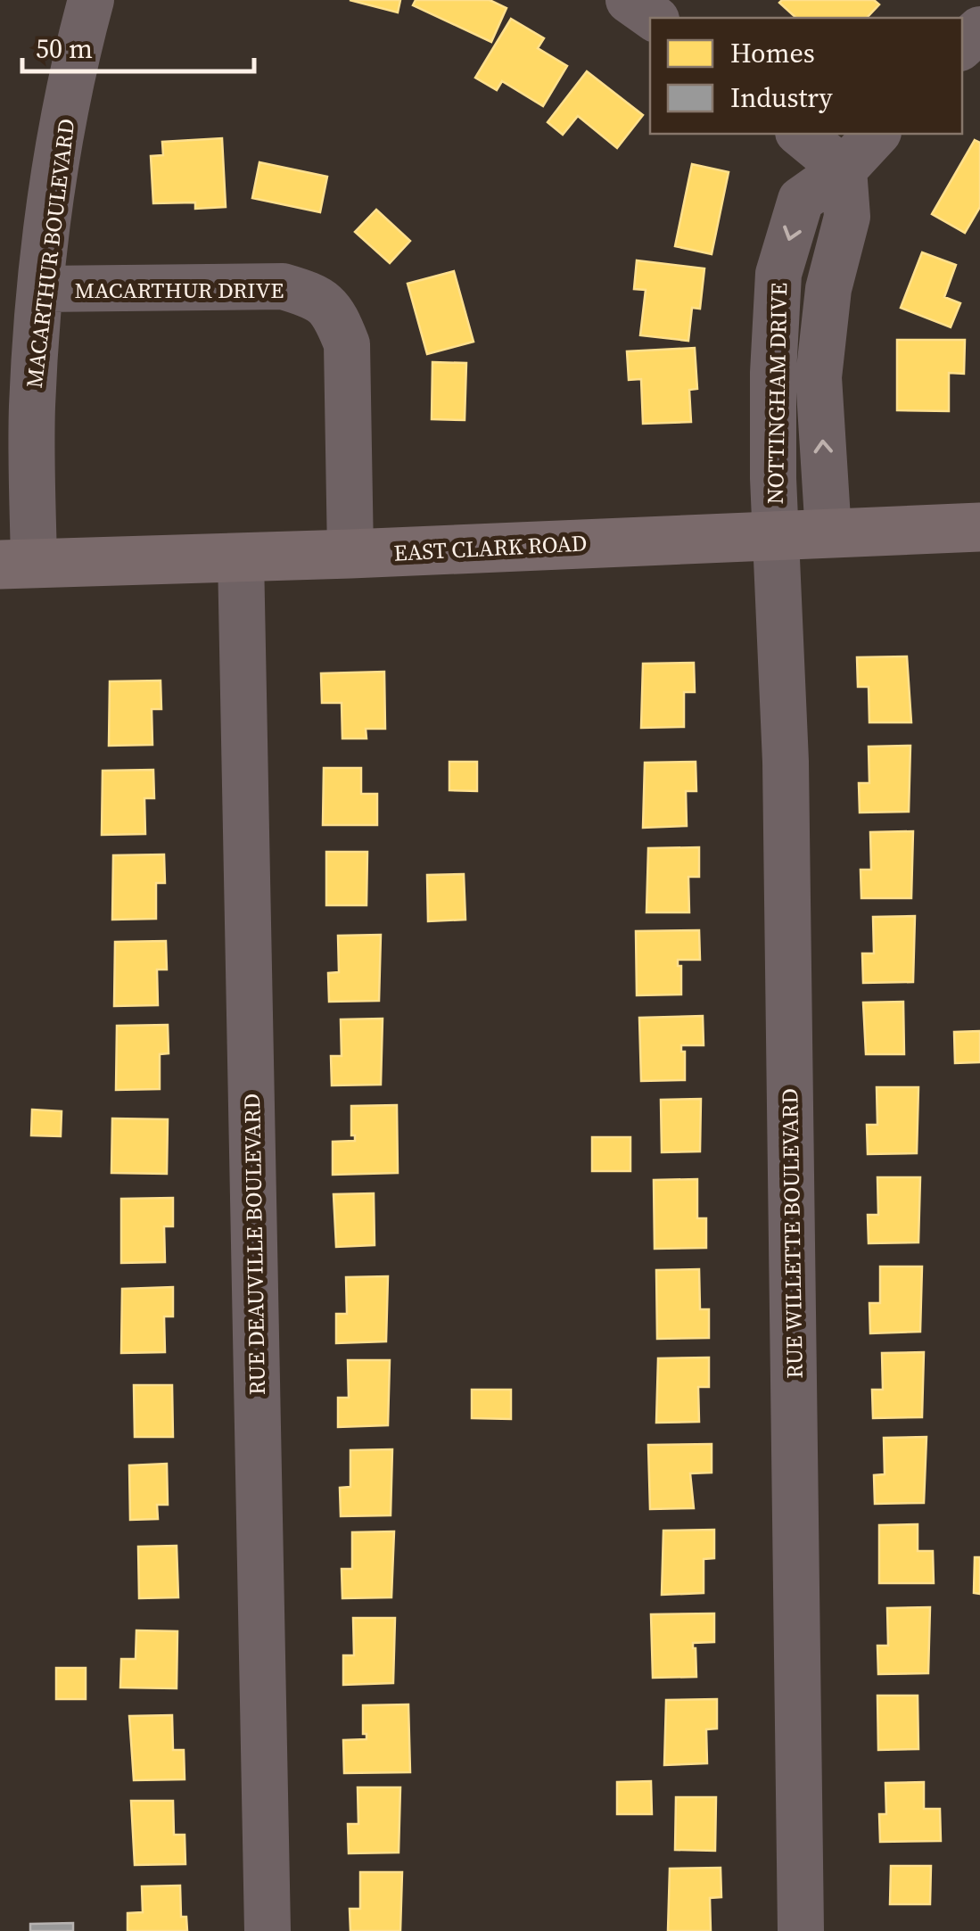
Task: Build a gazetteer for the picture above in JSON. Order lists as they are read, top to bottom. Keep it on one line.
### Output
{"streets":{"main road":["EAST CLARK ROAD"],"street":["MACARTHUR BOULEVARD","MACARTHUR DRIVE","NOTTINGHAM DRIVE","RUE WILLETTE BOULEVARD","RUE DEAUVILLE BOULEVARD"]},"crossings":[["MACARTHUR BOULEVARD","MACARTHUR DRIVE"],["MACARTHUR BOULEVARD","EAST CLARK ROAD"],["MACARTHUR DRIVE","EAST CLARK ROAD"],["NOTTINGHAM DRIVE","EAST CLARK ROAD"],["NOTTINGHAM DRIVE","RUE WILLETTE BOULEVARD"],["EAST CLARK ROAD","RUE WILLETTE BOULEVARD"],["EAST CLARK ROAD","RUE DEAUVILLE BOULEVARD"]],"legend":["Homes","Industry"],"scale_bar":"50 m"}
